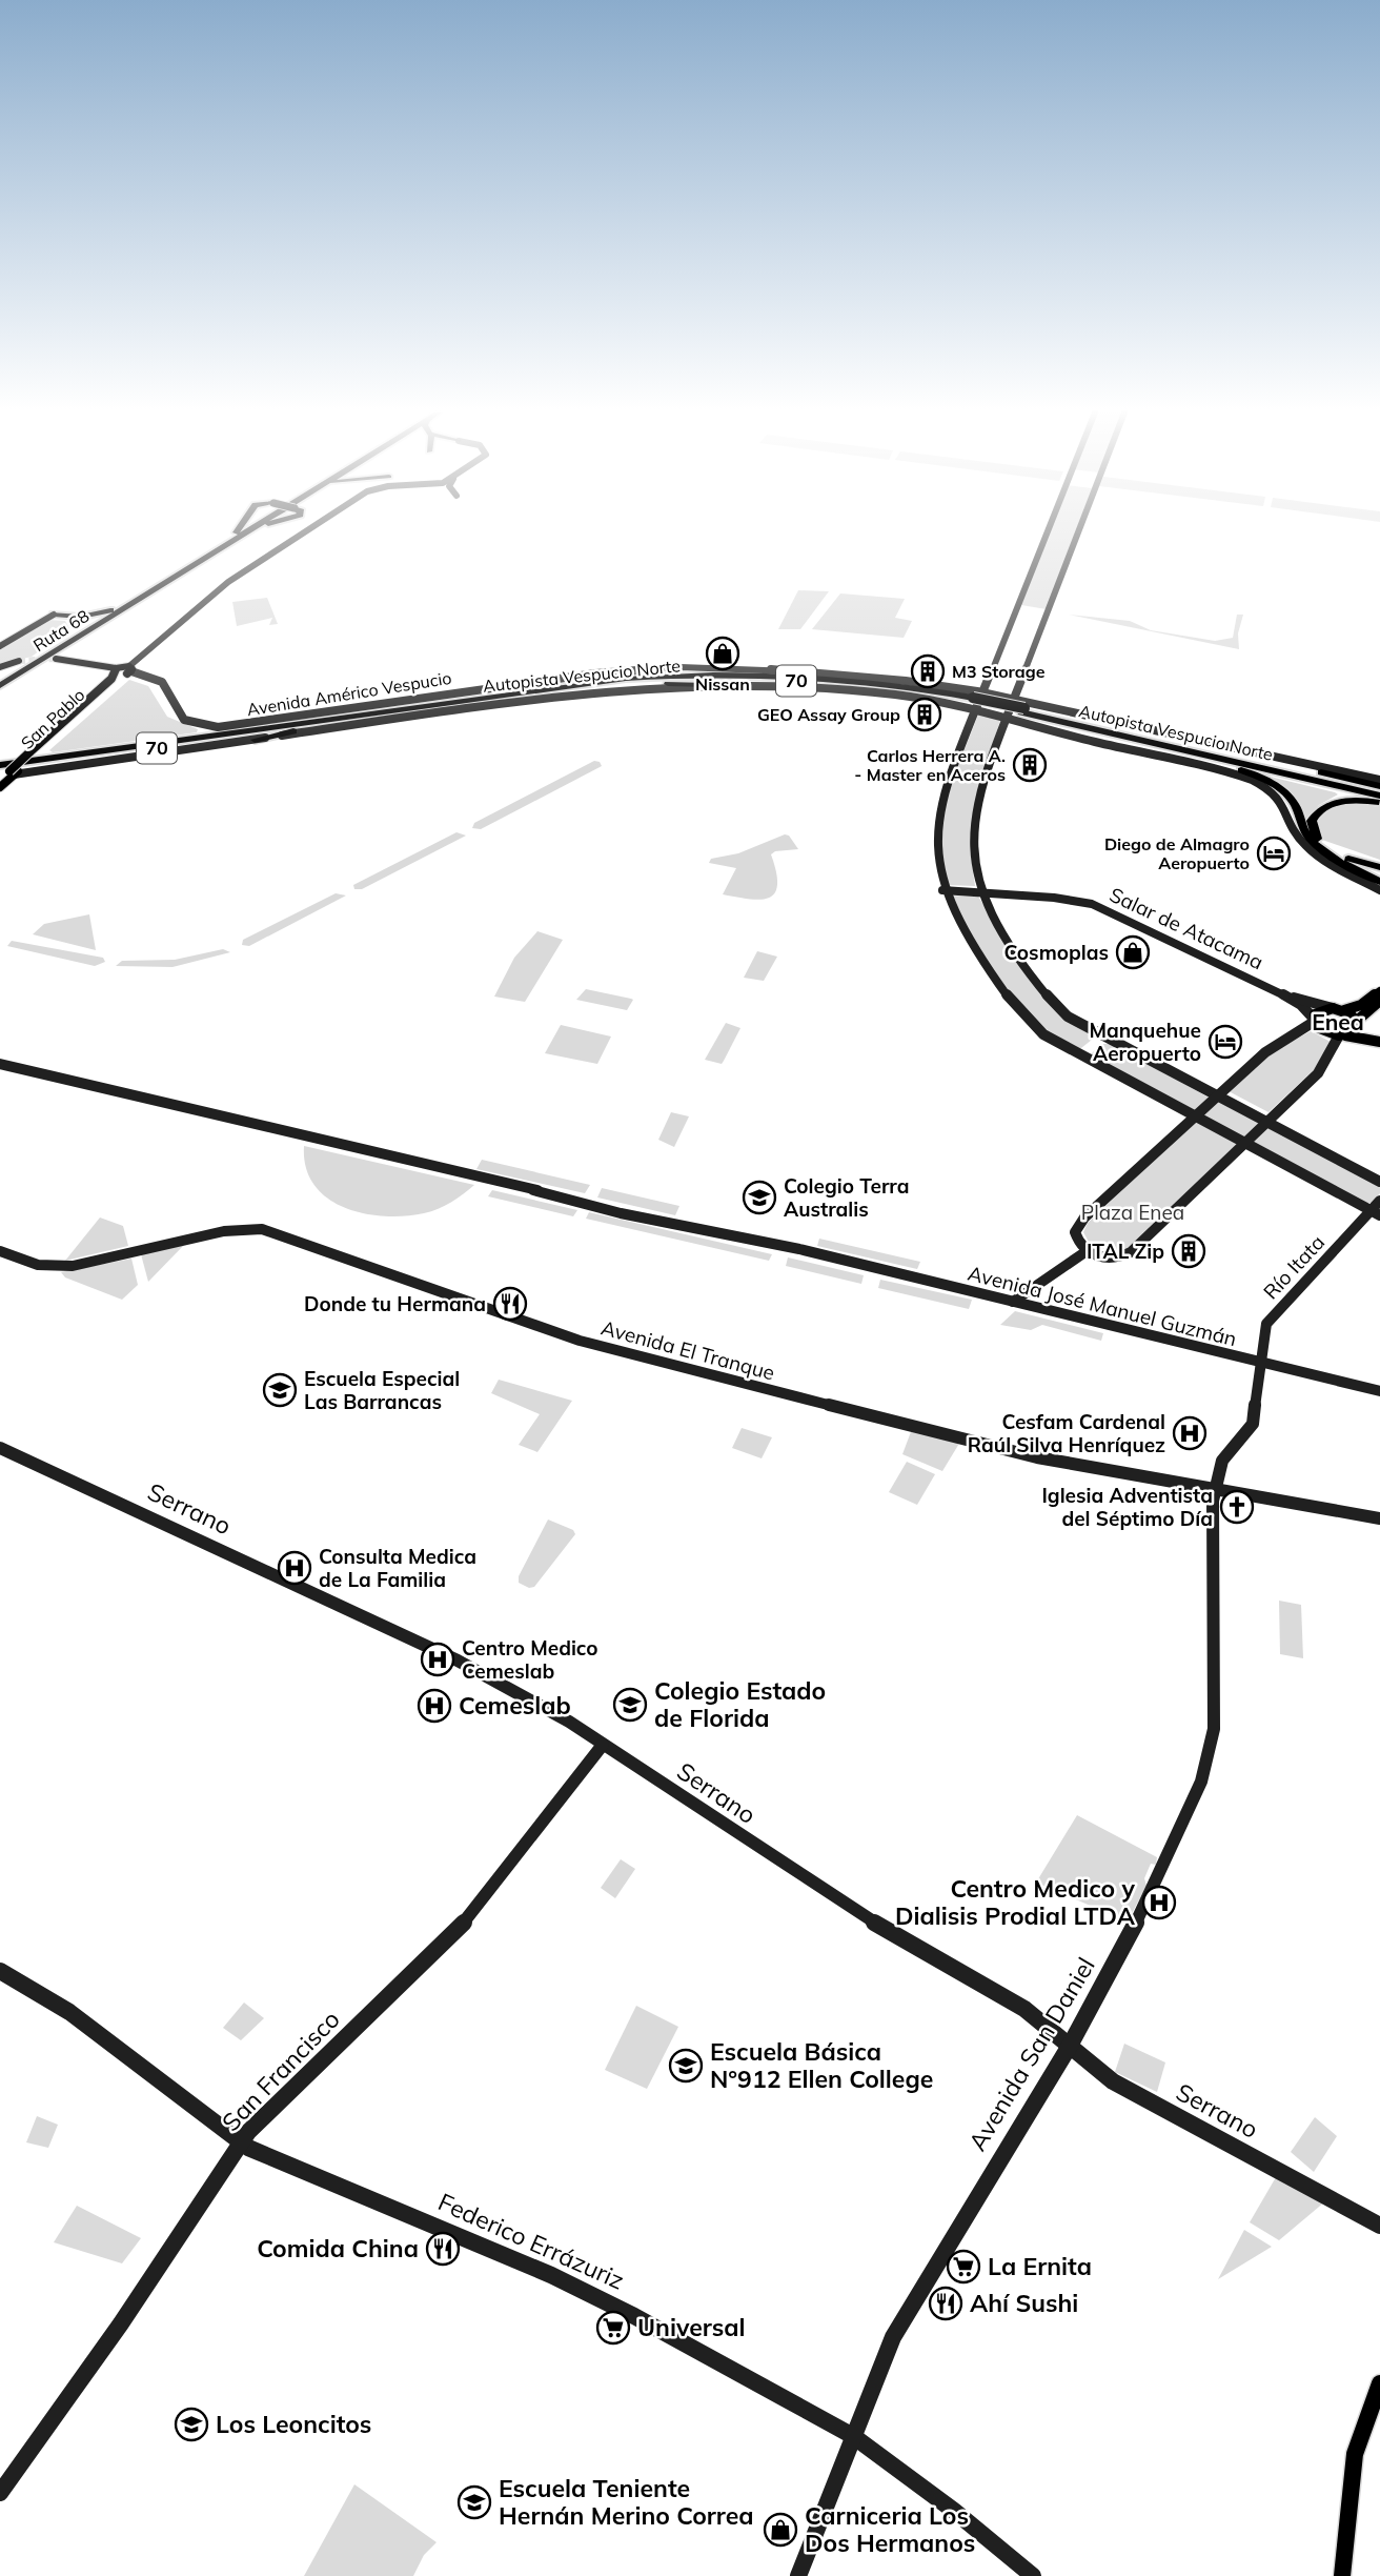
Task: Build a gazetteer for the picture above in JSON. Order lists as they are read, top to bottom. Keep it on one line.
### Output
{"streets":{"highway":["Ruta 68","Autopista Vespucio Norte","70"],"main road":["San Pablo"],"street":["Avenida Américo Vespucio","Salar de Atacama","Río Itata","Avenida José Manuel Guzmán","Avenida El Tranque","Serrano","Avenida San Daniel","San Francisco","Federico Errázuriz"]},"crossings":[["Autopista Vespucio Norte","Avenida Américo Vespucio"],["Autopista Vespucio Norte","San Pablo"],["Avenida Américo Vespucio","San Pablo"],["Río Itata","Avenida José Manuel Guzmán"],["Río Itata","Avenida El Tranque"],["Río Itata","Avenida San Daniel"],["Avenida El Tranque","Avenida San Daniel"],["Serrano","Avenida San Daniel"],["Serrano","San Francisco"],["Avenida San Daniel","Federico Errázuriz"],["San Francisco","Federico Errázuriz"]],"districts":["Enea"],"parks":["Plaza Enea"],"places":{"shop":["Nissan","Cosmoplas","Carniceria Los Dos Hermanos"],"building":["M3 Storage","GEO Assay Group","Carlos Herrera A. - Master en Aceros","ITAL Zip"],"hotel":["Diego de Almagro Aeropuerto","Manquehue Aeropuerto"],"school or university":["Colegio Terra Australis","Escuela Especial Las Barrancas","Colegio Estado de Florida","Escuela Básica N°912 Ellen College","Los Leoncitos","Escuela Teniente Hernán Merino Correa"],"restaurant":["Donde tu Hermana","Comida China","Ahí Sushi"],"hospital":["Cesfam Cardenal Raúl Silva Henríquez","Consulta Medica de La Familia","Centro Medico Cemeslab","Cemeslab","Centro Medico y Dialisis Prodial LTDA"],"church":["Iglesia Adventista del Séptimo Día"],"supermarket":["La Ernita","Universal"]}}
